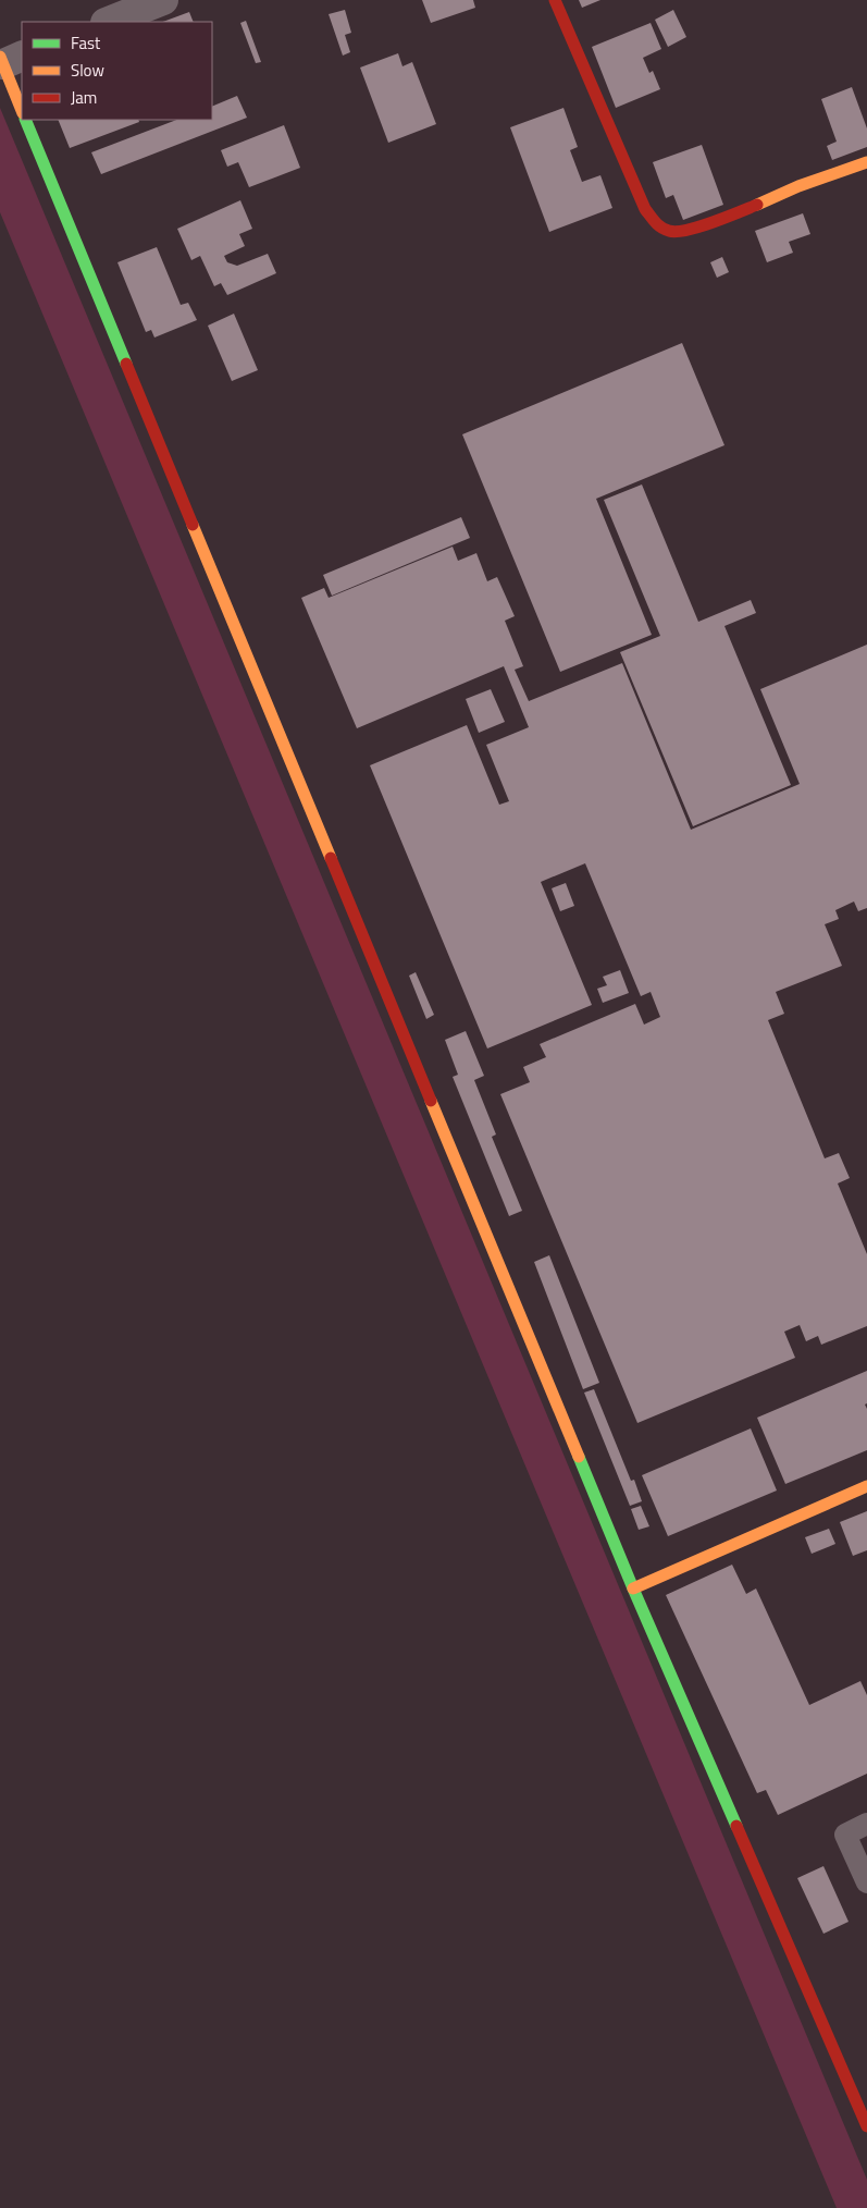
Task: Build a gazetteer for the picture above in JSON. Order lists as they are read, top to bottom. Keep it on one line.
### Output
{"legend":["Fast","Slow","Jam"]}
